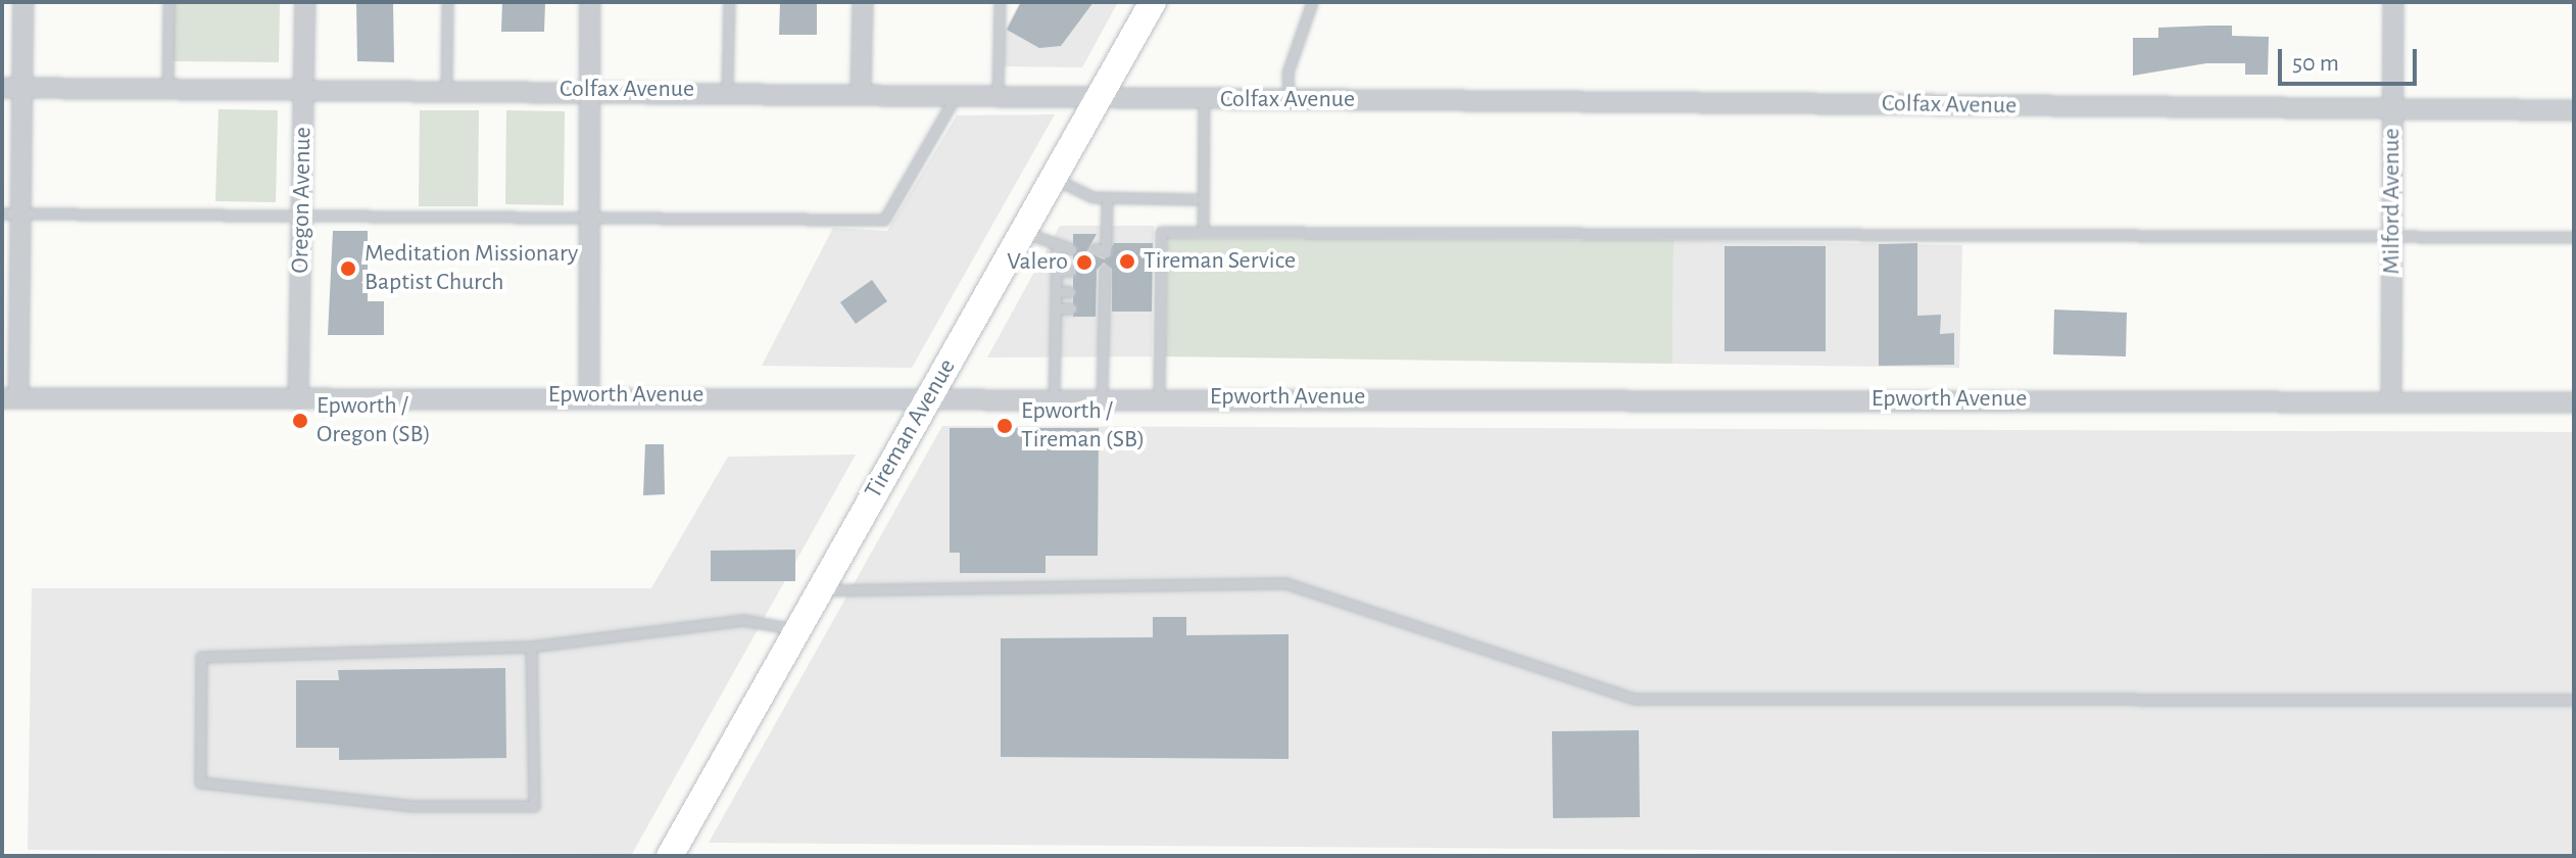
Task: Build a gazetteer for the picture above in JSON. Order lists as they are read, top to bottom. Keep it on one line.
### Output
{"streets":{"street":["Colfax Avenue","Oregon Avenue","Milford Avenue","Epworth Avenue","Tireman Avenue"]},"crossings":[["Colfax Avenue","Oregon Avenue"],["Colfax Avenue","Milford Avenue"],["Colfax Avenue","Tireman Avenue"],["Oregon Avenue","Epworth Avenue"],["Milford Avenue","Epworth Avenue"],["Epworth Avenue","Tireman Avenue"]],"places":["Tireman Service","Valero","Meditation Missionary Baptist Church","Epworth / Oregon (SB)","Epworth / Tireman (SB)"],"scale_bar":"50 m"}
